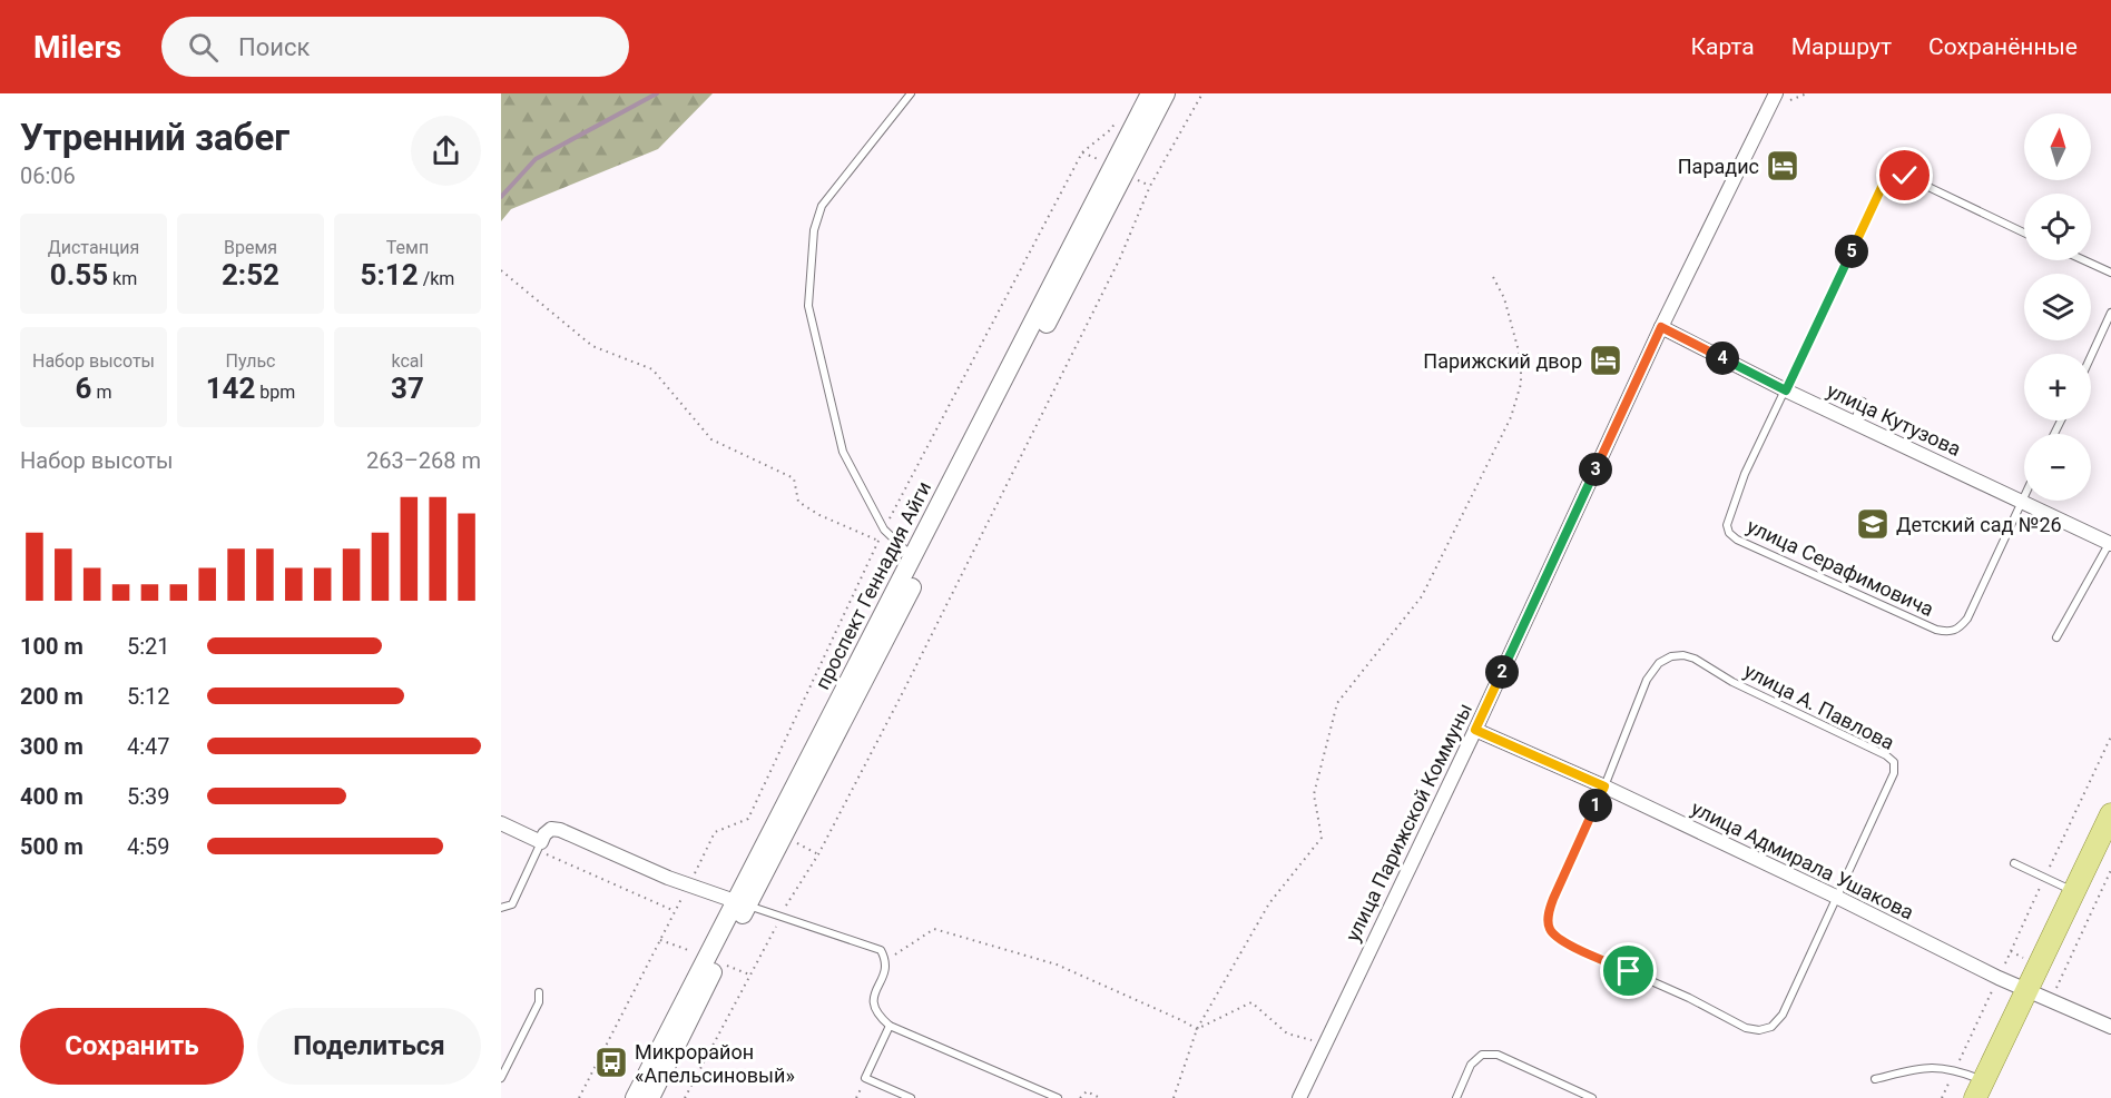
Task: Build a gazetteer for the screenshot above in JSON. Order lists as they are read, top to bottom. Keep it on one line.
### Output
{"streets":{"main road":["проспект Геннадия Айги"],"street":["улица Кутузова","улица Парижской Коммуны","улица Адмирала Ушакова"],"lane":["улица Серафимовича","улица А. Павлова"]},"crossings":[["улица Кутузова","улица Серафимовича"],["улица Кутузова","улица Парижской Коммуны"],["улица А. Павлова","улица Адмирала Ушакова"],["улица Парижской Коммуны","улица Адмирала Ушакова"]],"places":{"hotel":["Парадис","Парижский двор"],"school or university":["Детский сад №26"],"bus stop":["Микрорайон «Апельсиновый»"]},"north":"top","page":{"header":"Milers","search":"Поиск","nav":["Карта","Маршрут","Сохранённые"],"heading":["Утренний забег","06:06"],"map_buttons":["+","−"],"stats":[["Дистанция","0.55 km"],["Время","2:52"],["Темп","5:12 /km"],["Набор высоты","6 m"],["Пульс","142 bpm"],["kcal","37"]],"pins":["5","4","3","2","1"],"chart":["Набор высоты","263–268 m"],"list":[{"name":"100 m","note":"5:21"},{"name":"200 m","note":"5:12"},{"name":"300 m","note":"4:47"},{"name":"400 m","note":"5:39"},{"name":"500 m","note":"4:59"}],"buttons":["Сохранить","Поделиться"]}}
